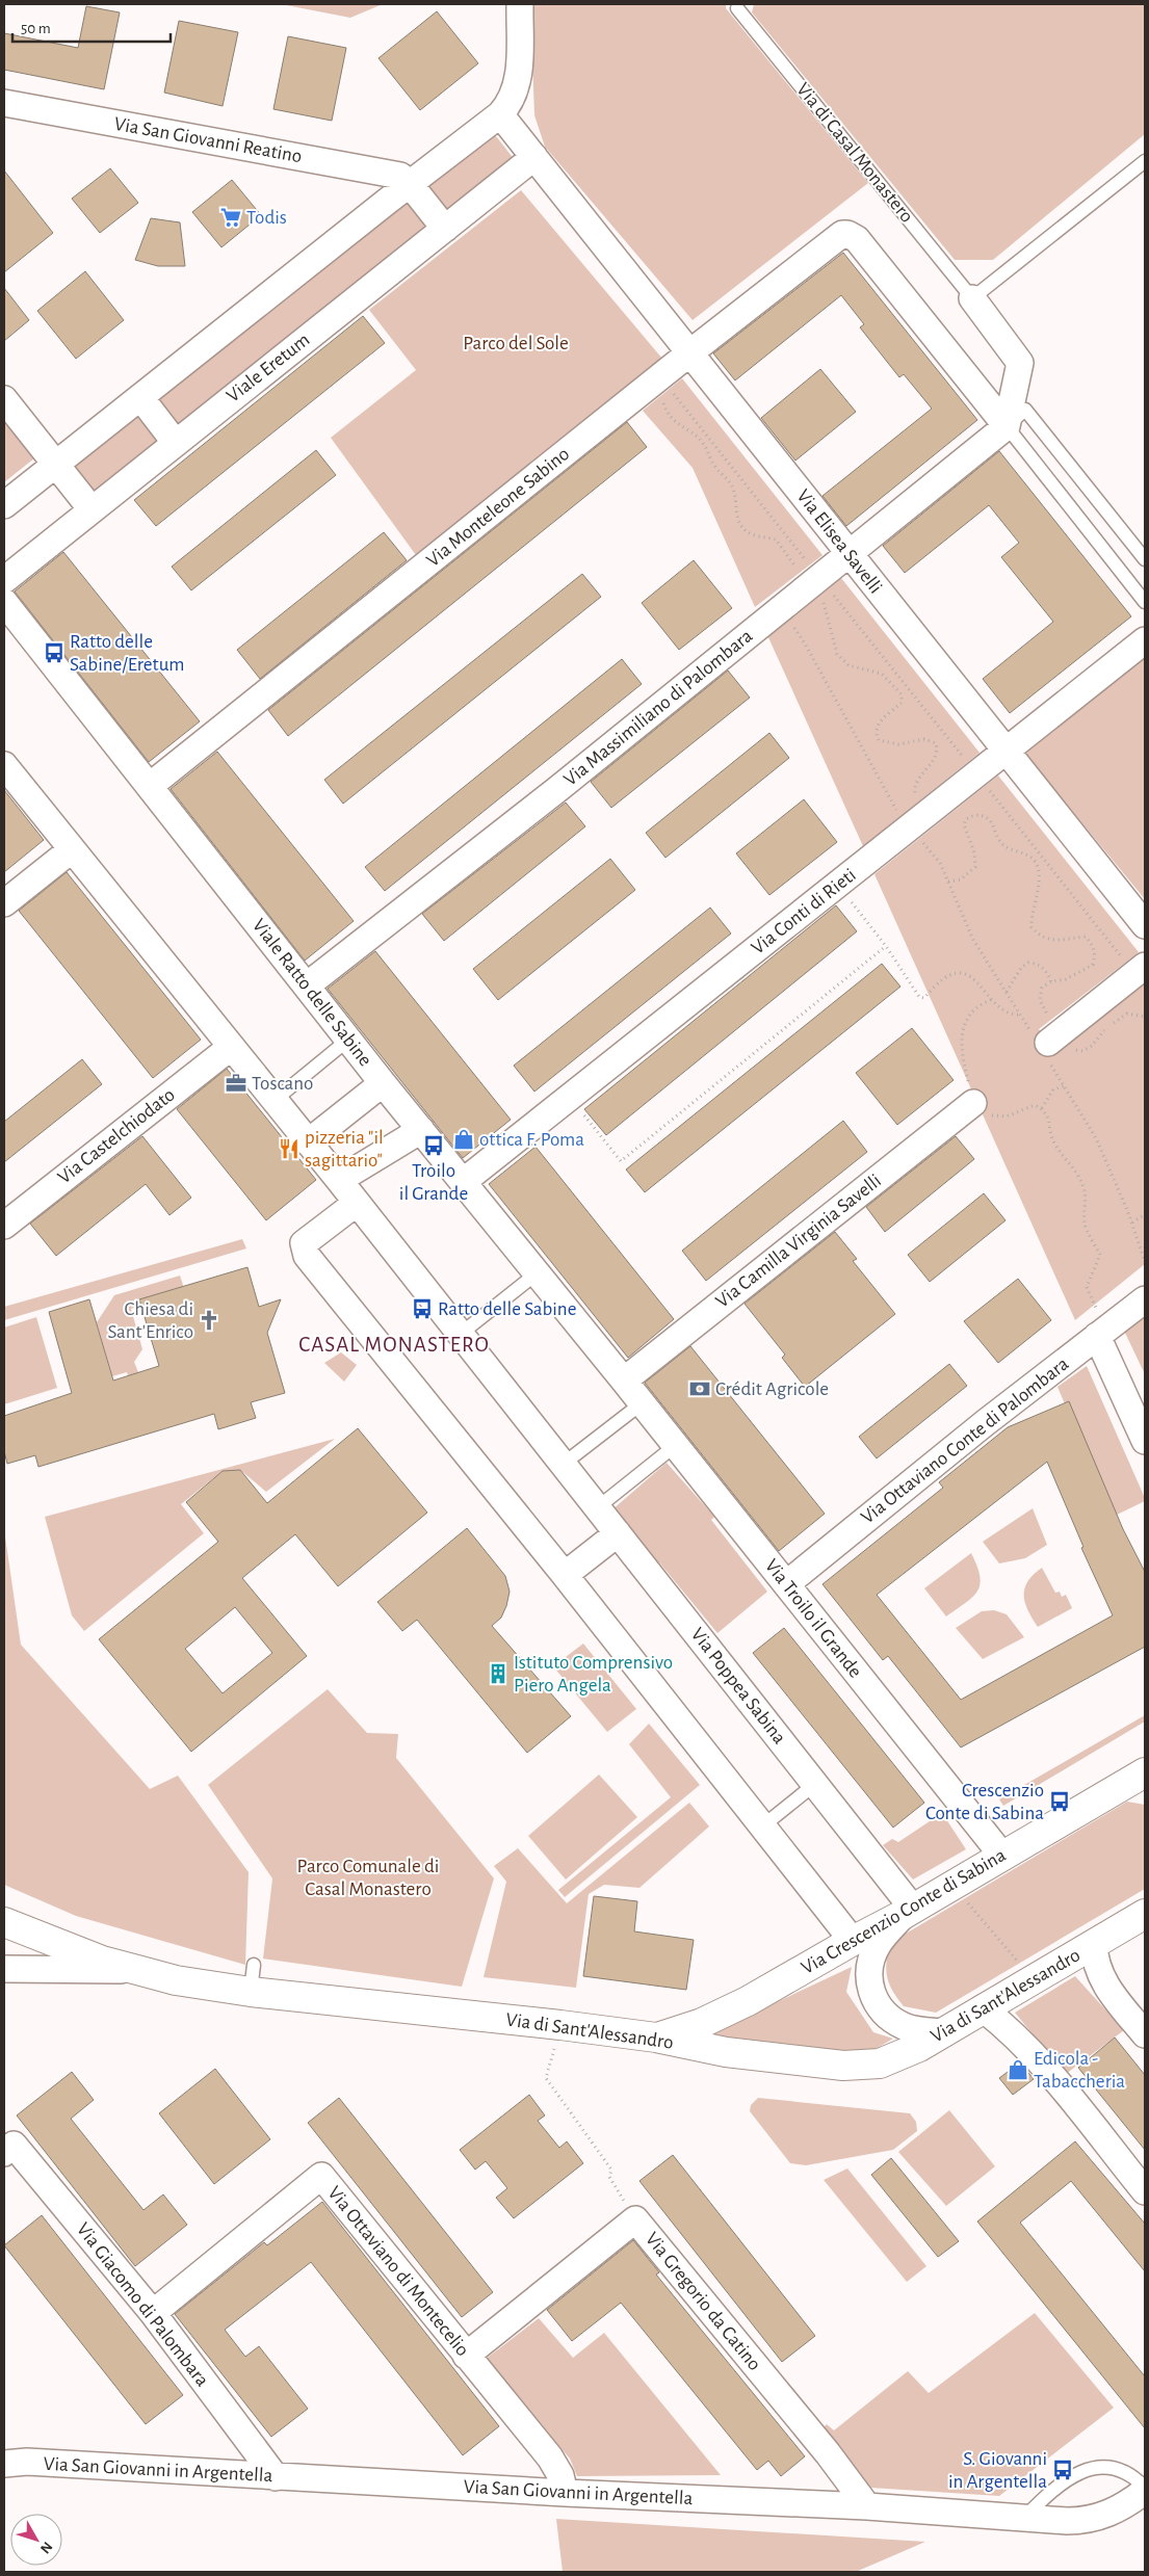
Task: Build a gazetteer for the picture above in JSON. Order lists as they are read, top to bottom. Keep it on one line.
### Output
{"streets":{"street":["Via San Giovanni Reatino","Via di Casal Monastero","Viale Eretum","Via Monteleone Sabino","Via Elisea Savelli","Via Massimiliano di Palombara","Via Conti di Rieti","Viale Ratto delle Sabine","Via Castelchiodato","Via Camilla Virginia Savelli","Via Ottaviano Conte di Palombara","Via Troilo il Grande","Via Poppea Sabina","Via Crescenzio Conte di Sabina","Via di Sant'Alessandro","Via Ottaviano di Montecelio","Via Gregorio da Catino","Via Giacomo di Palombara","Via San Giovanni in Argentella"]},"crossings":[["Via di Casal Monastero","Via Monteleone Sabino"],["Via di Casal Monastero","Via Massimiliano di Palombara"],["Viale Eretum","Via Elisea Savelli"],["Via Monteleone Sabino","Via Elisea Savelli"],["Via Monteleone Sabino","Via Massimiliano di Palombara"],["Via Monteleone Sabino","Viale Ratto delle Sabine"],["Via Elisea Savelli","Via Massimiliano di Palombara"],["Via Elisea Savelli","Via Conti di Rieti"],["Via Massimiliano di Palombara","Viale Ratto delle Sabine"],["Via Conti di Rieti","Viale Ratto delle Sabine"],["Viale Ratto delle Sabine","Via Camilla Virginia Savelli"],["Viale Ratto delle Sabine","Via Troilo il Grande"],["Via Camilla Virginia Savelli","Via Troilo il Grande"],["Via Ottaviano Conte di Palombara","Via Troilo il Grande"],["Via Troilo il Grande","Via Crescenzio Conte di Sabina"],["Via Poppea Sabina","Via Crescenzio Conte di Sabina"],["Via Crescenzio Conte di Sabina","Via di Sant'Alessandro"],["Via Ottaviano di Montecelio","Via Gregorio da Catino"],["Via Ottaviano di Montecelio","Via Giacomo di Palombara"],["Via Ottaviano di Montecelio","Via San Giovanni in Argentella"],["Via Gregorio da Catino","Via San Giovanni in Argentella"],["Via Giacomo di Palombara","Via San Giovanni in Argentella"]],"districts":["CASAL MONASTERO"],"parks":["Parco del Sole","Parco Comunale di Casal Monastero"],"places":{"supermarket":["Todis"],"bus stop":["Ratto delle Sabine/Eretum","Troilo il Grande","Ratto delle Sabine","Crescenzio Conte di Sabina","S. Giovanni in Argentella"],"office":["Toscano"],"shop":["ottica F. Poma","Edicola - Tabaccheria"],"restaurant":["pizzeria \"il sagittario\""],"church":["Chiesa di Sant'Enrico"],"bank":["Crédit Agricole"],"building":["Istituto Comprensivo Piero Angela"]},"scale_bar":"50 m","north":"bottom right"}
